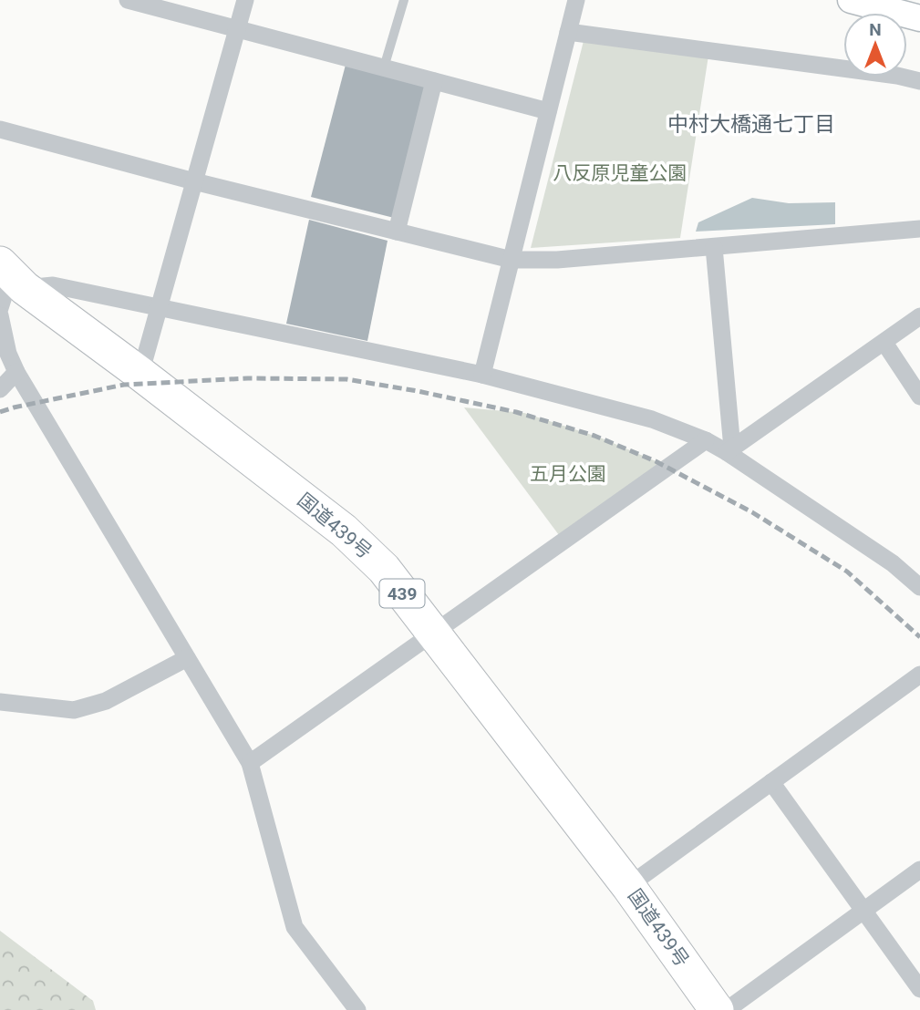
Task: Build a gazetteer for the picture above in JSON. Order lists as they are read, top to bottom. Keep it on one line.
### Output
{"streets":{"highway":["国道439号","439"]},"districts":["中村大橋通七丁目"],"parks":["八反原児童公園","五月公園"],"north":"top"}
